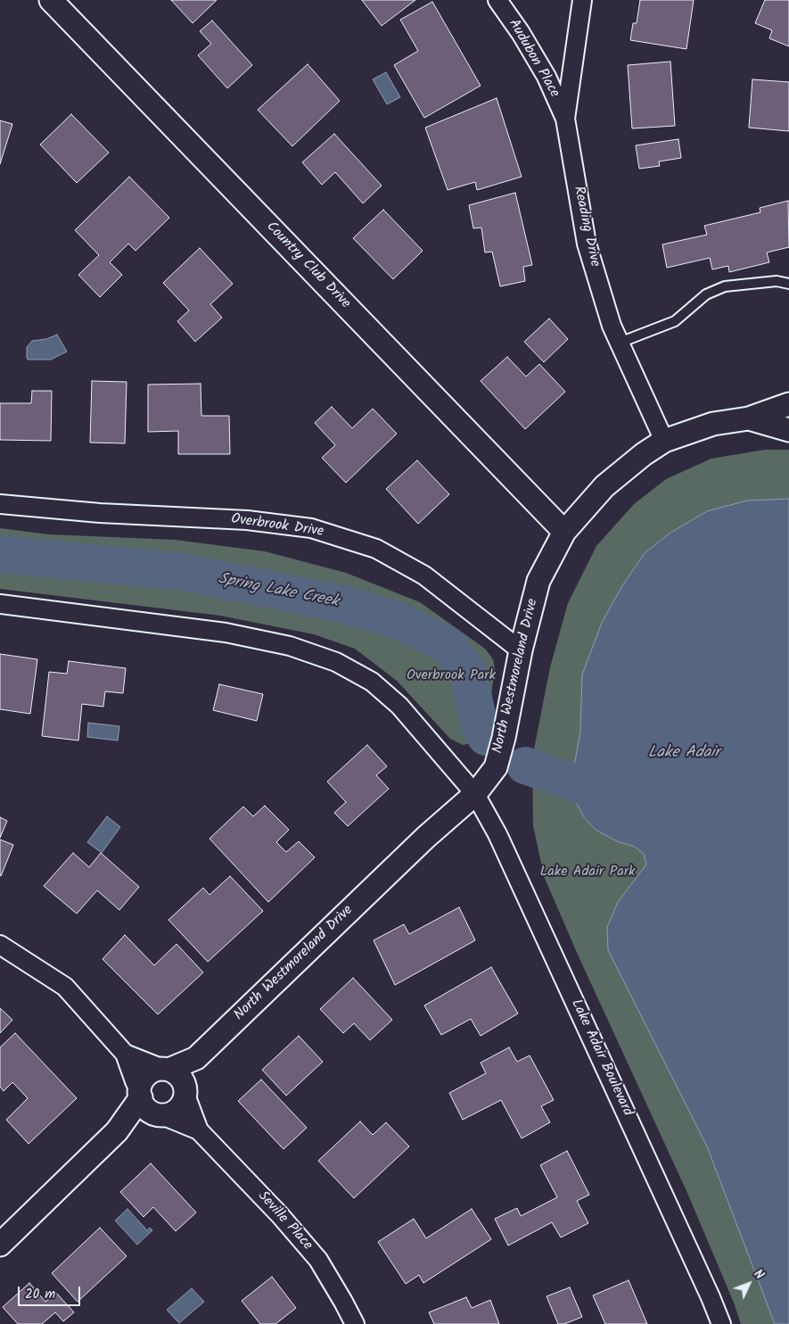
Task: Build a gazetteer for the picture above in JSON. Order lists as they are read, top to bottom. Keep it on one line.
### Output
{"streets":{"street":["Audubon Place","Reading Drive","Country Club Drive","Overbrook Drive","North Westmoreland Drive","Lake Adair Boulevard","Seville Place"]},"crossings":[["Audubon Place","Reading Drive"],["Reading Drive","North Westmoreland Drive"],["Country Club Drive","North Westmoreland Drive"],["Overbrook Drive","North Westmoreland Drive"],["North Westmoreland Drive","Lake Adair Boulevard"],["North Westmoreland Drive","Seville Place"]],"water":["Spring Lake Creek","Lake Adair"],"parks":["Overbrook Park","Lake Adair Park"],"scale_bar":"20 m","north":"top right"}
